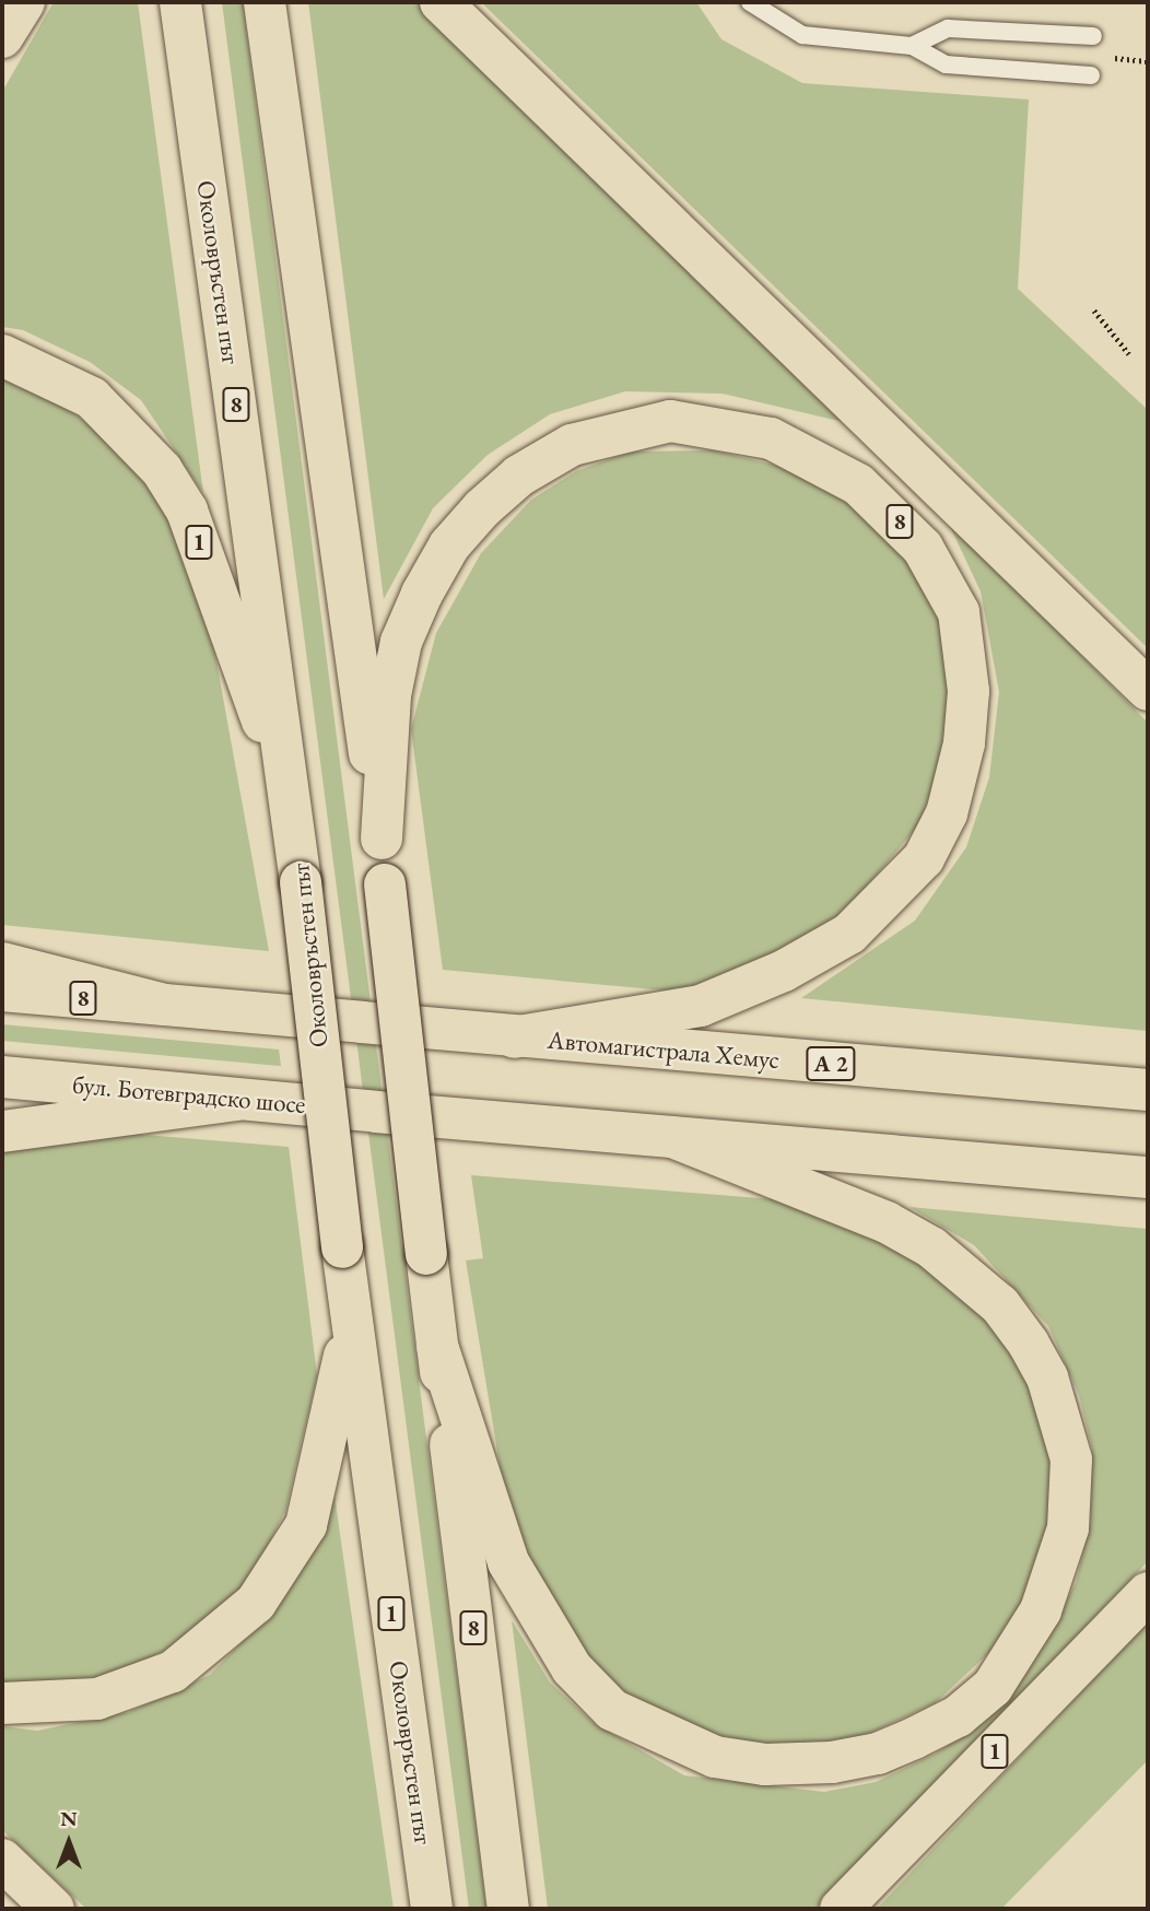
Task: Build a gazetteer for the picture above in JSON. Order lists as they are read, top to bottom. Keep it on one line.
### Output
{"streets":{"main road":["Околовръстен път","8","1","Автомагистрала Хемус","A 2","бул. Ботевградско шосе"]},"crossings":[["Околовръстен път","1"],["8","Автомагистрала Хемус"]],"north":"top"}
